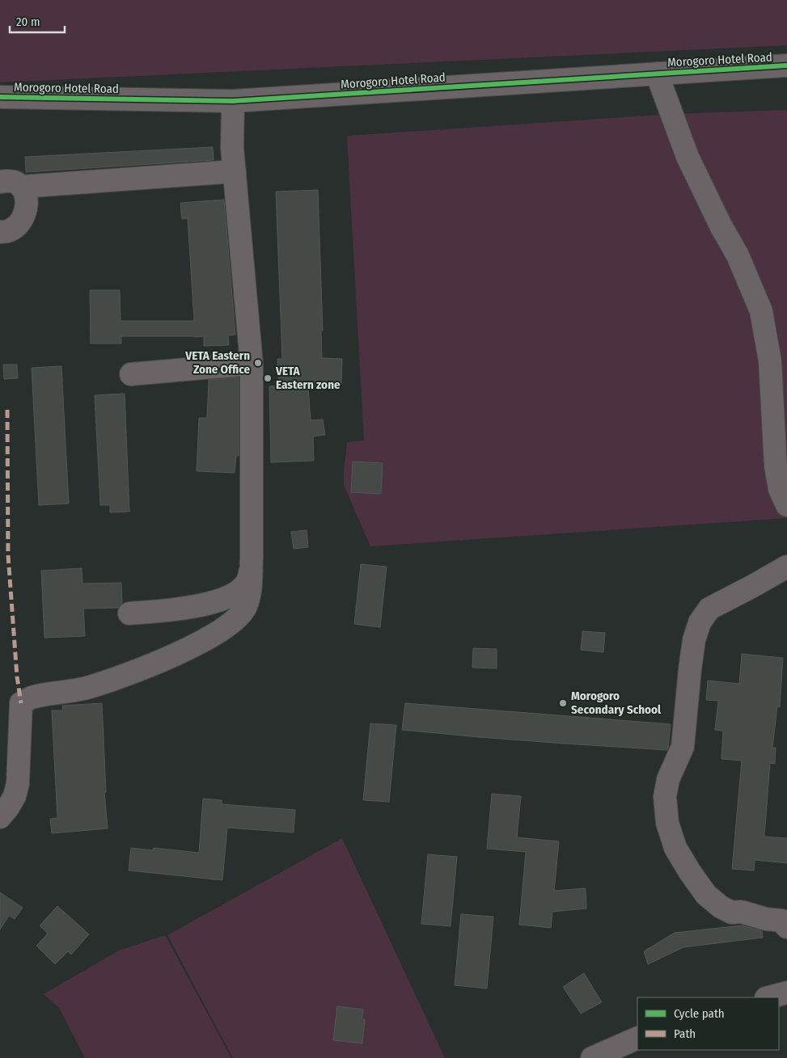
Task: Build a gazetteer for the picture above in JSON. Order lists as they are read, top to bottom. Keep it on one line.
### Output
{"streets":{"street":["Morogoro Hotel Road"]},"places":["VETA Eastern Zone Office","VETA Eastern zone","Morogoro Secondary School"],"legend":["Cycle path","Path"],"scale_bar":"20 m"}
